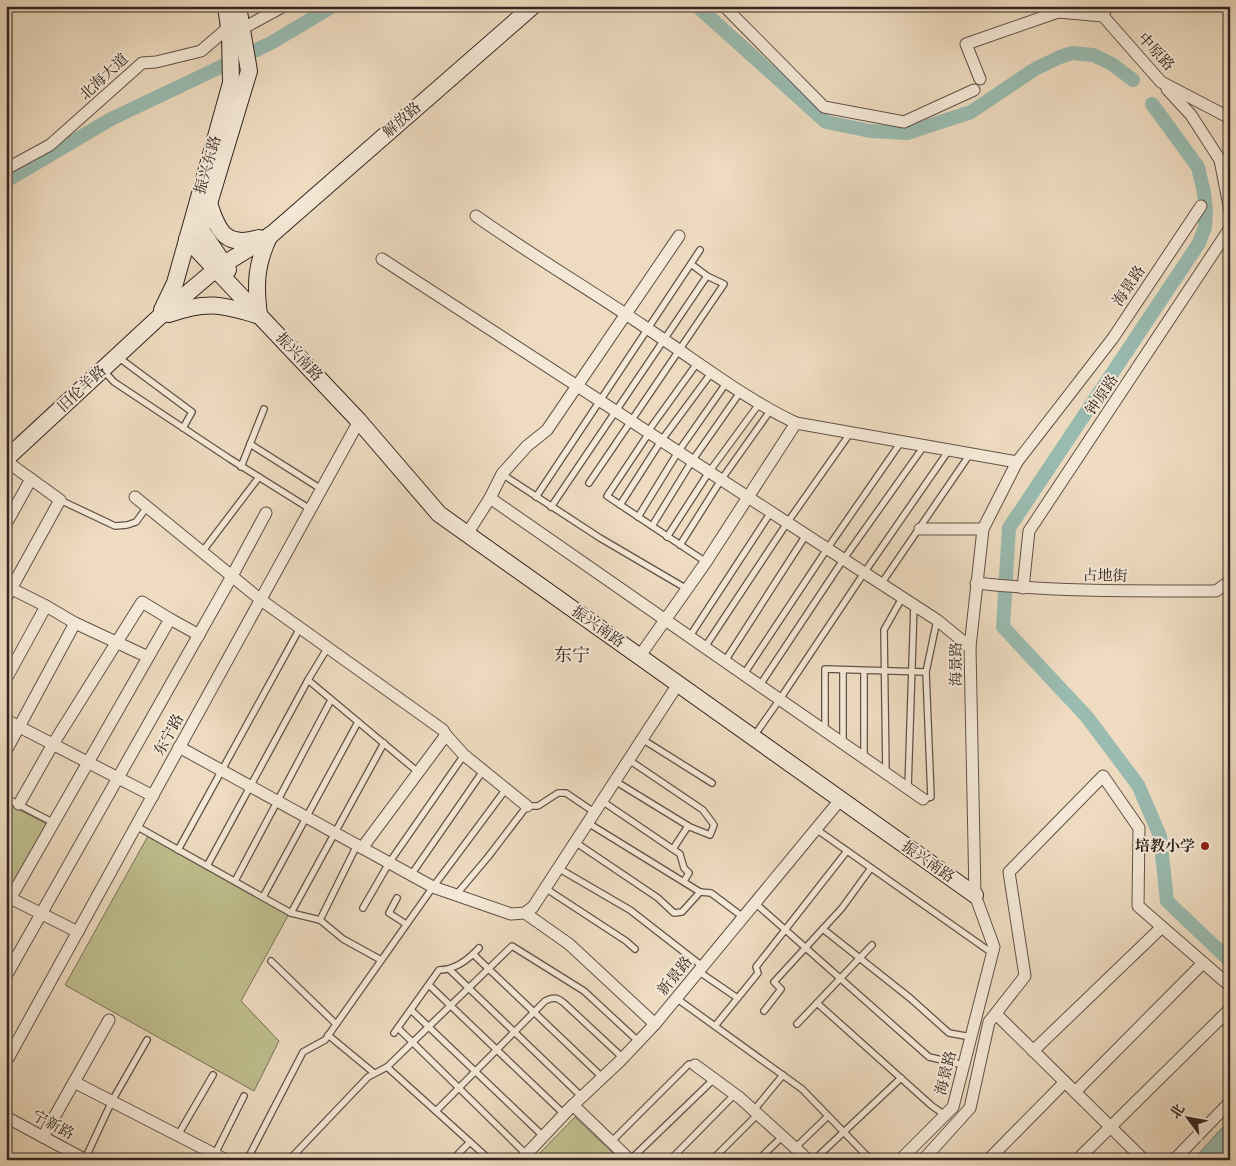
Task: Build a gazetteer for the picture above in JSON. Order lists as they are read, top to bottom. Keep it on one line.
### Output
{"streets":{"street":["中原路","北海大道","解放路","振兴东路","海景路","振兴南路","旧伦羊路","钟原路","占地街","东宁路","新景路","宁新路"]},"crossings":[["北海大道","振兴东路"],["振兴东路","振兴南路"],["振兴东路","旧伦羊路"],["海景路","振兴南路"],["海景路","占地街"],["振兴南路","东宁路"],["振兴南路","新景路"],["钟原路","占地街"]],"districts":["东宁"],"places":["培教小学"],"north":"top left"}
